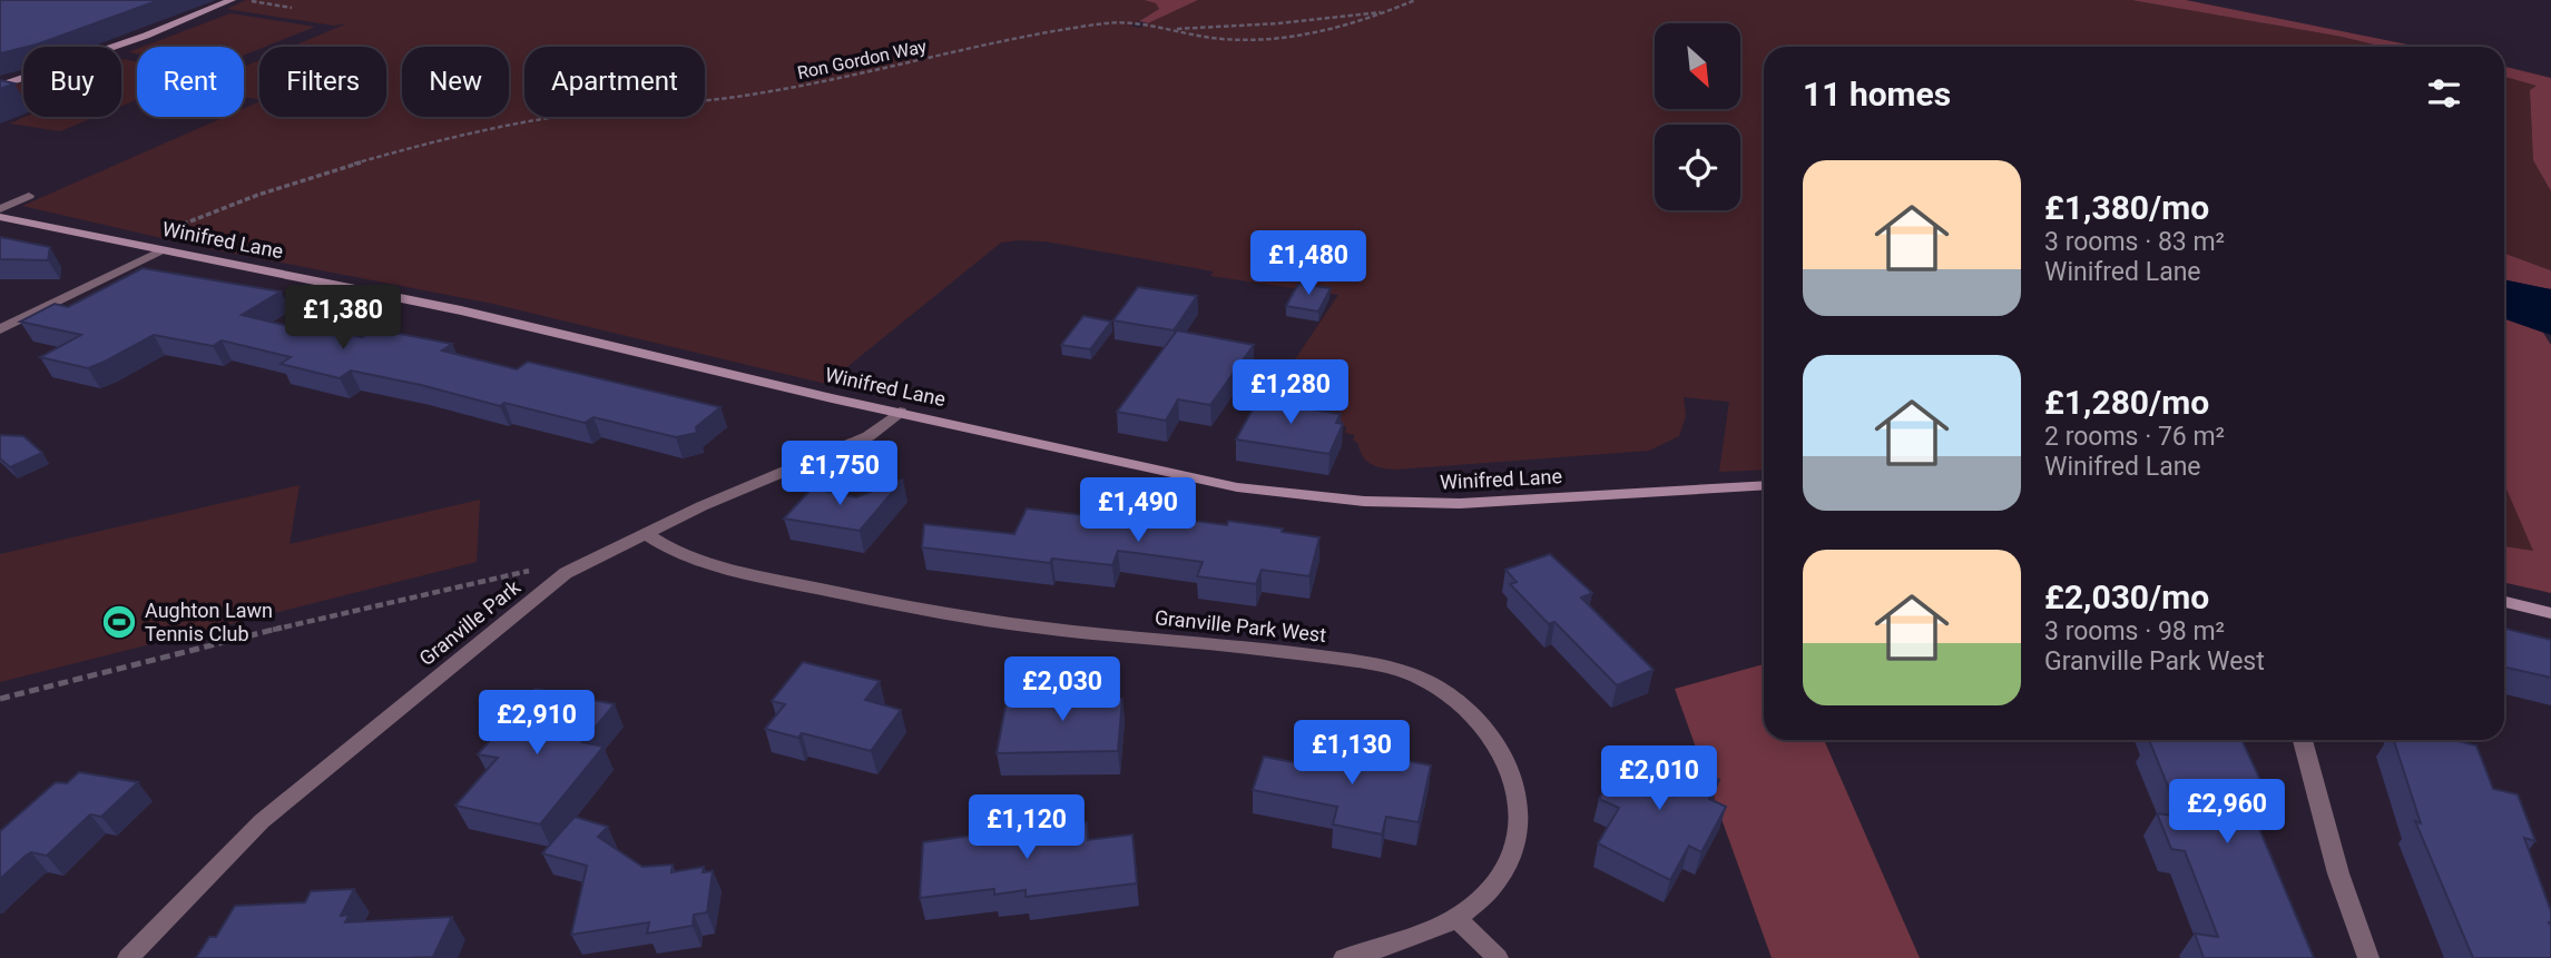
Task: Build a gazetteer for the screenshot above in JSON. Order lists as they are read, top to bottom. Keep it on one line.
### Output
{"streets":{"street":["Winifred Lane","Granville Park","Granville Park West"],"path":["Ron Gordon Way"]},"crossings":[["Ron Gordon Way","Winifred Lane"],["Winifred Lane","Granville Park"],["Granville Park","Granville Park West"]],"places":{"sports":["Aughton Lawn Tennis Club"]},"north":"bottom right","page":{"chip":["Buy","Rent","Filters","New","Apartment"],"heading":"11 homes","list":[{"name":"£1,380/mo","note":"3 rooms · 83 m² · Winifred Lane"},{"name":"£1,280/mo","note":"2 rooms · 76 m² · Winifred Lane"},{"name":"£2,030/mo","note":"3 rooms · 98 m² · Granville Park West"}],"price":["£1,480","£1,380","£1,280","£1,750","£1,490","£2,030","£2,910","£1,130","£2,010","£2,960","£1,120"]}}
